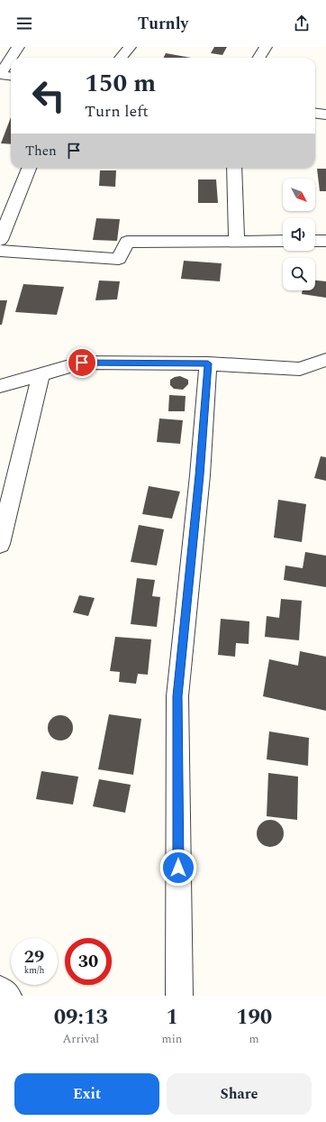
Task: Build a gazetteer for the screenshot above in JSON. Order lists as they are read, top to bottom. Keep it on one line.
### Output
{"north":"bottom right","page":{"header":"Turnly","turn":["150 m","Turn left"],"then":"Then","speed":"29 km/h","limit":"30","eta":["09:13","Arrival","1","min","190","m"],"buttons":["Exit","Share"]}}
